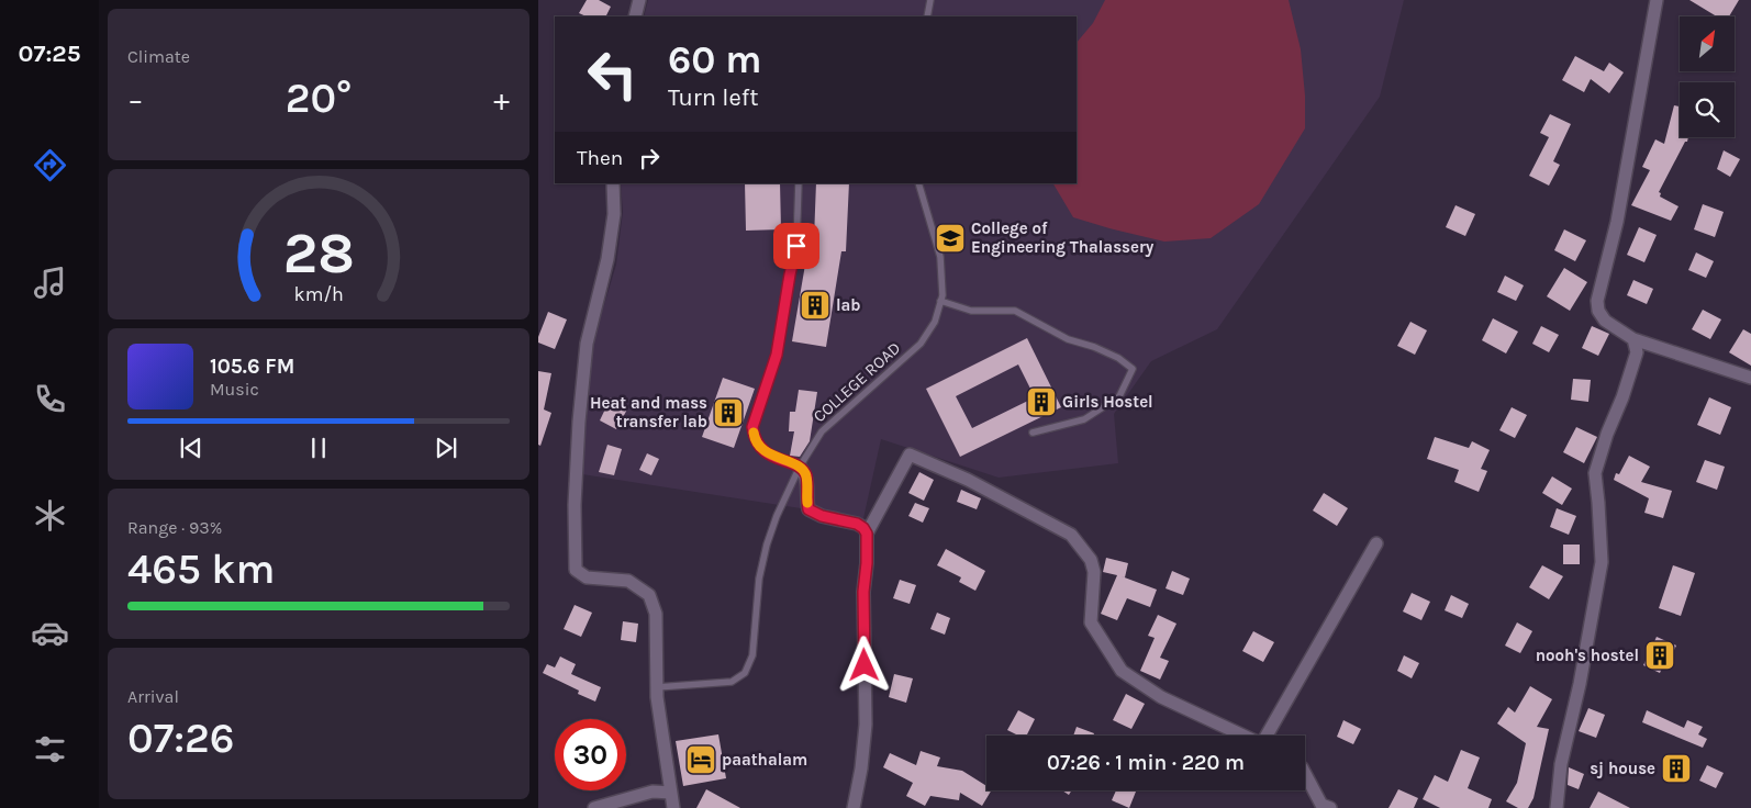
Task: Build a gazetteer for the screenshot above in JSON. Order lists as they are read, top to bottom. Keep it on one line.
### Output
{"streets":{"lane":["COLLEGE ROAD"]},"places":{"school or university":["College of Engineering Thalassery"],"building":["lab","Girls Hostel","Heat and mass transfer lab","nooh's hostel","sj house"],"hotel":["paathalam"]},"north":"top right","page":{"tabs":"07:25","tile":["Climate",["Range · 93%","465 km"],["Arrival","07:26"]],"turn":["60 m","Turn left"],"heat":["−","20°","+"],"then":"Then","song":["105.6 FM","Music"],"limit":"30","trip":"07:26 · 1 min · 220 m","gauge":["28","km/h"]}}
